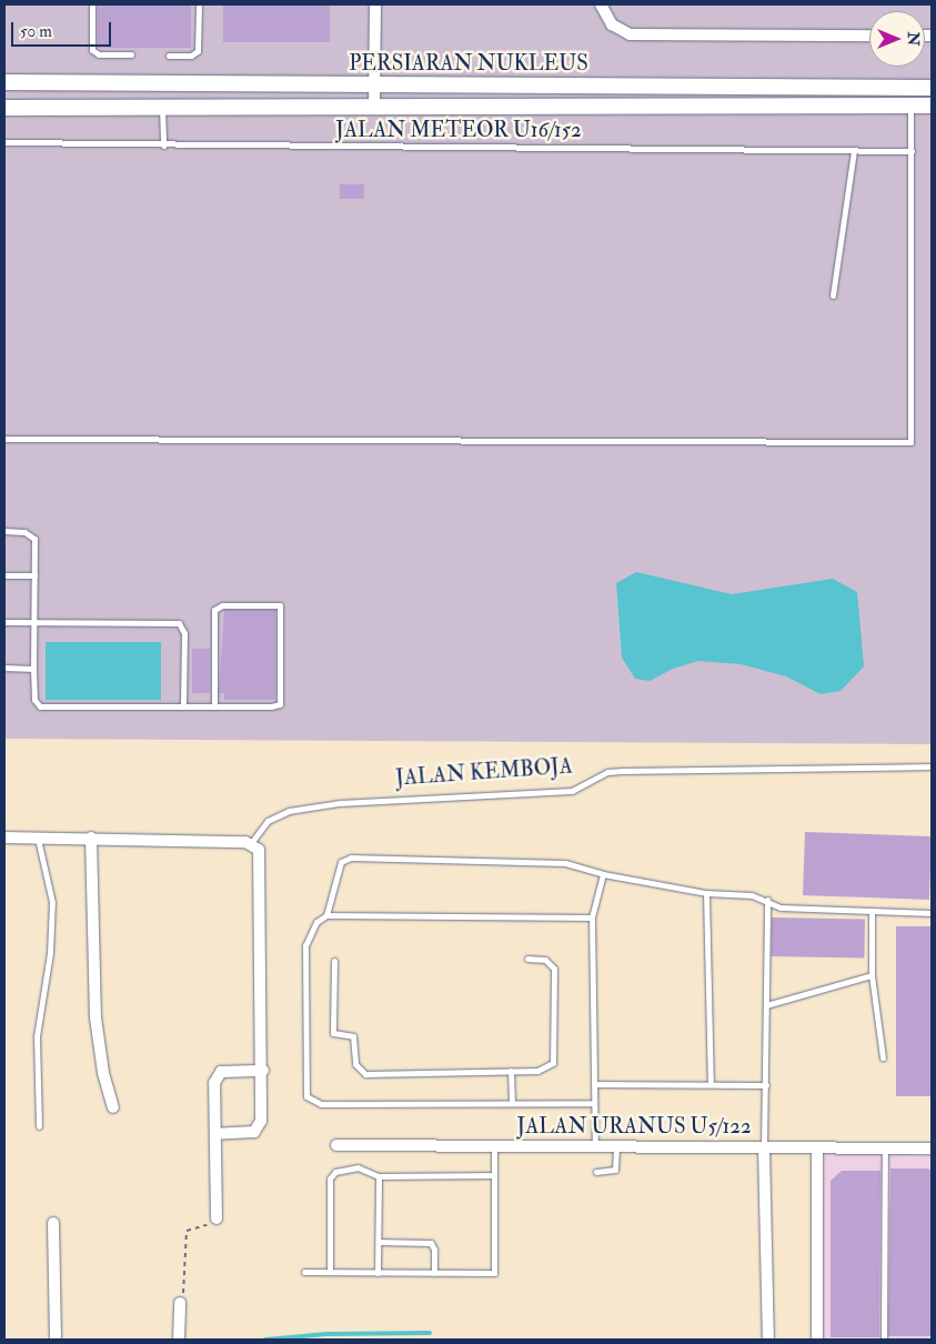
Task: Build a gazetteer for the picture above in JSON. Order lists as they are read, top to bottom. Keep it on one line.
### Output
{"streets":{"street":["PERSIARAN NUKLEUS","JALAN URANUS U5/122"],"lane":["JALAN METEOR U16/152","JALAN KEMBOJA"]},"scale_bar":"50 m","north":"right"}
